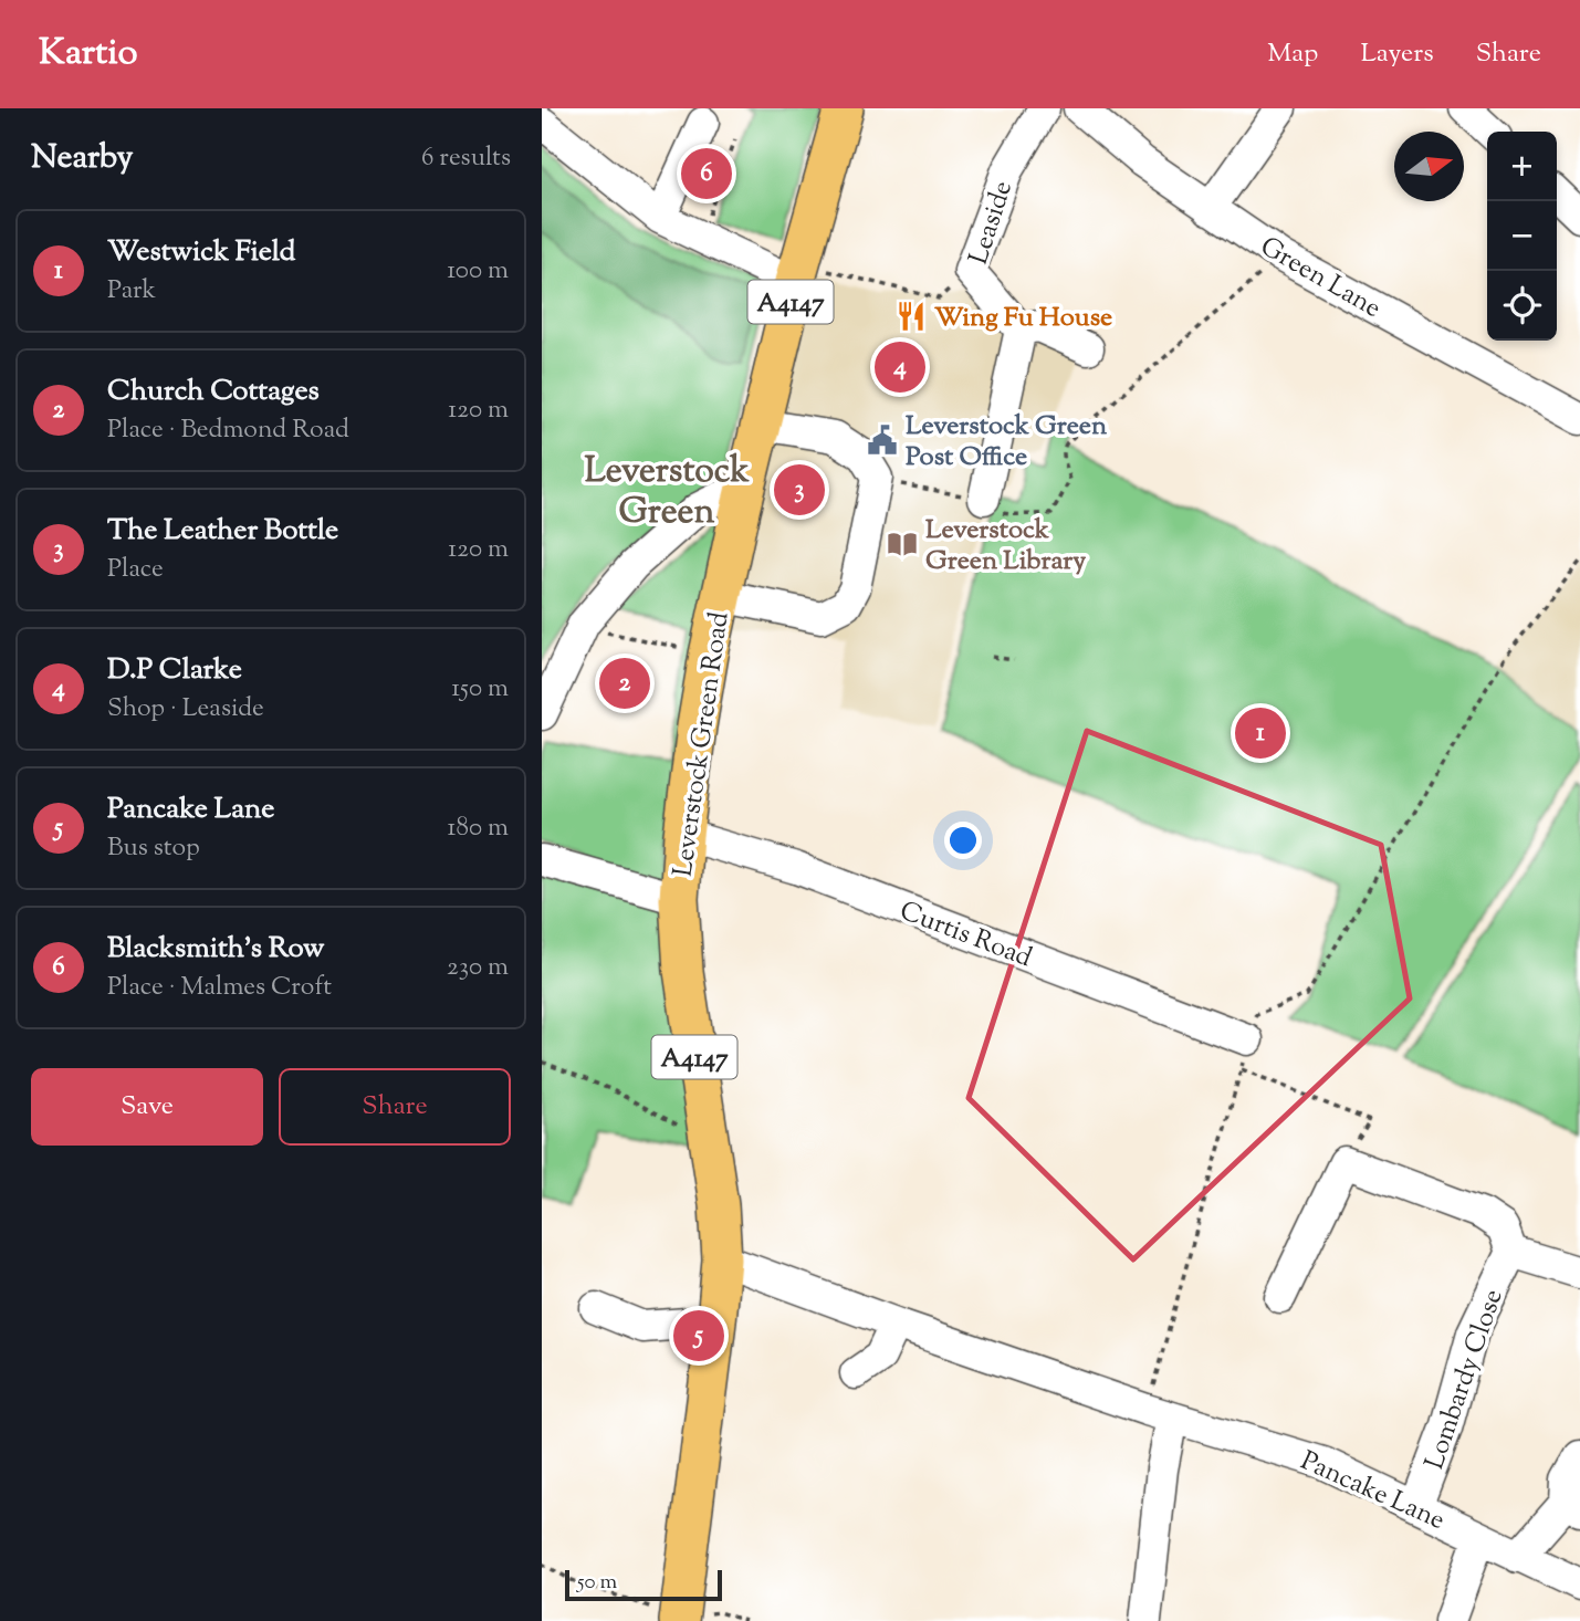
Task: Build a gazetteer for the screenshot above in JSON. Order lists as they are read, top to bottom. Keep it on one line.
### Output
{"streets":{"main road":["A4147","Leverstock Green Road"],"street":["Leaside","Green Lane","Curtis Road","Lombardy Close","Pancake Lane"]},"crossings":[["Leverstock Green Road","Curtis Road"],["Leverstock Green Road","Pancake Lane"],["Lombardy Close","Pancake Lane"]],"districts":["Leverstock Green"],"places":{"restaurant":["Wing Fu House"],"public building":["Leverstock Green Post Office"],"library":["Leverstock Green Library"]},"scale_bar":"50 m","north":"right","page":{"header":"Kartio","nav":["Map","Layers","Share"],"heading":["Nearby","6 results"],"map_buttons":["+","−"],"pins":["6","4","3","2","1","5"],"list":[{"mark":"1","name":"Westwick Field","note":"Park","value":"100 m"},{"mark":"2","name":"Church Cottages","note":"Place · Bedmond Road","value":"120 m"},{"mark":"3","name":"The Leather Bottle","note":"Place","value":"120 m"},{"mark":"4","name":"D.P Clarke","note":"Shop · Leaside","value":"150 m"},{"mark":"5","name":"Pancake Lane","note":"Bus stop","value":"180 m"},{"mark":"6","name":"Blacksmith's Row","note":"Place · Malmes Croft","value":"230 m"}],"buttons":["Save","Share"],"scale":"50 m"}}
